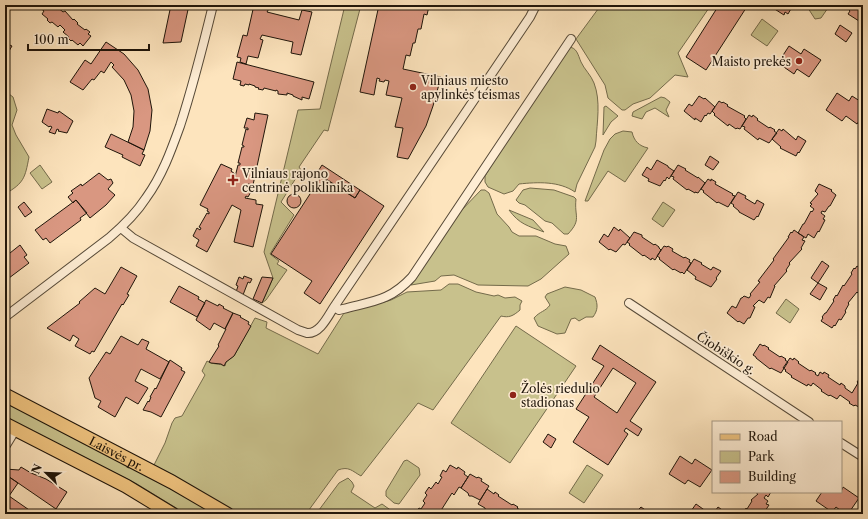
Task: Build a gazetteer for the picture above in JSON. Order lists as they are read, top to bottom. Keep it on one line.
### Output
{"streets":{"main road":["Laisvės pr."],"street":["Čiobiškio g."]},"places":{"other":["Maisto prekės","Vilniaus miesto apylinkės teismas","Žolės riedulio stadionas"],"health":["Vilniaus rajono centrinė poliklinika"]},"legend":["Road","Park","Building"],"scale_bar":"100 m","north":"top left"}
